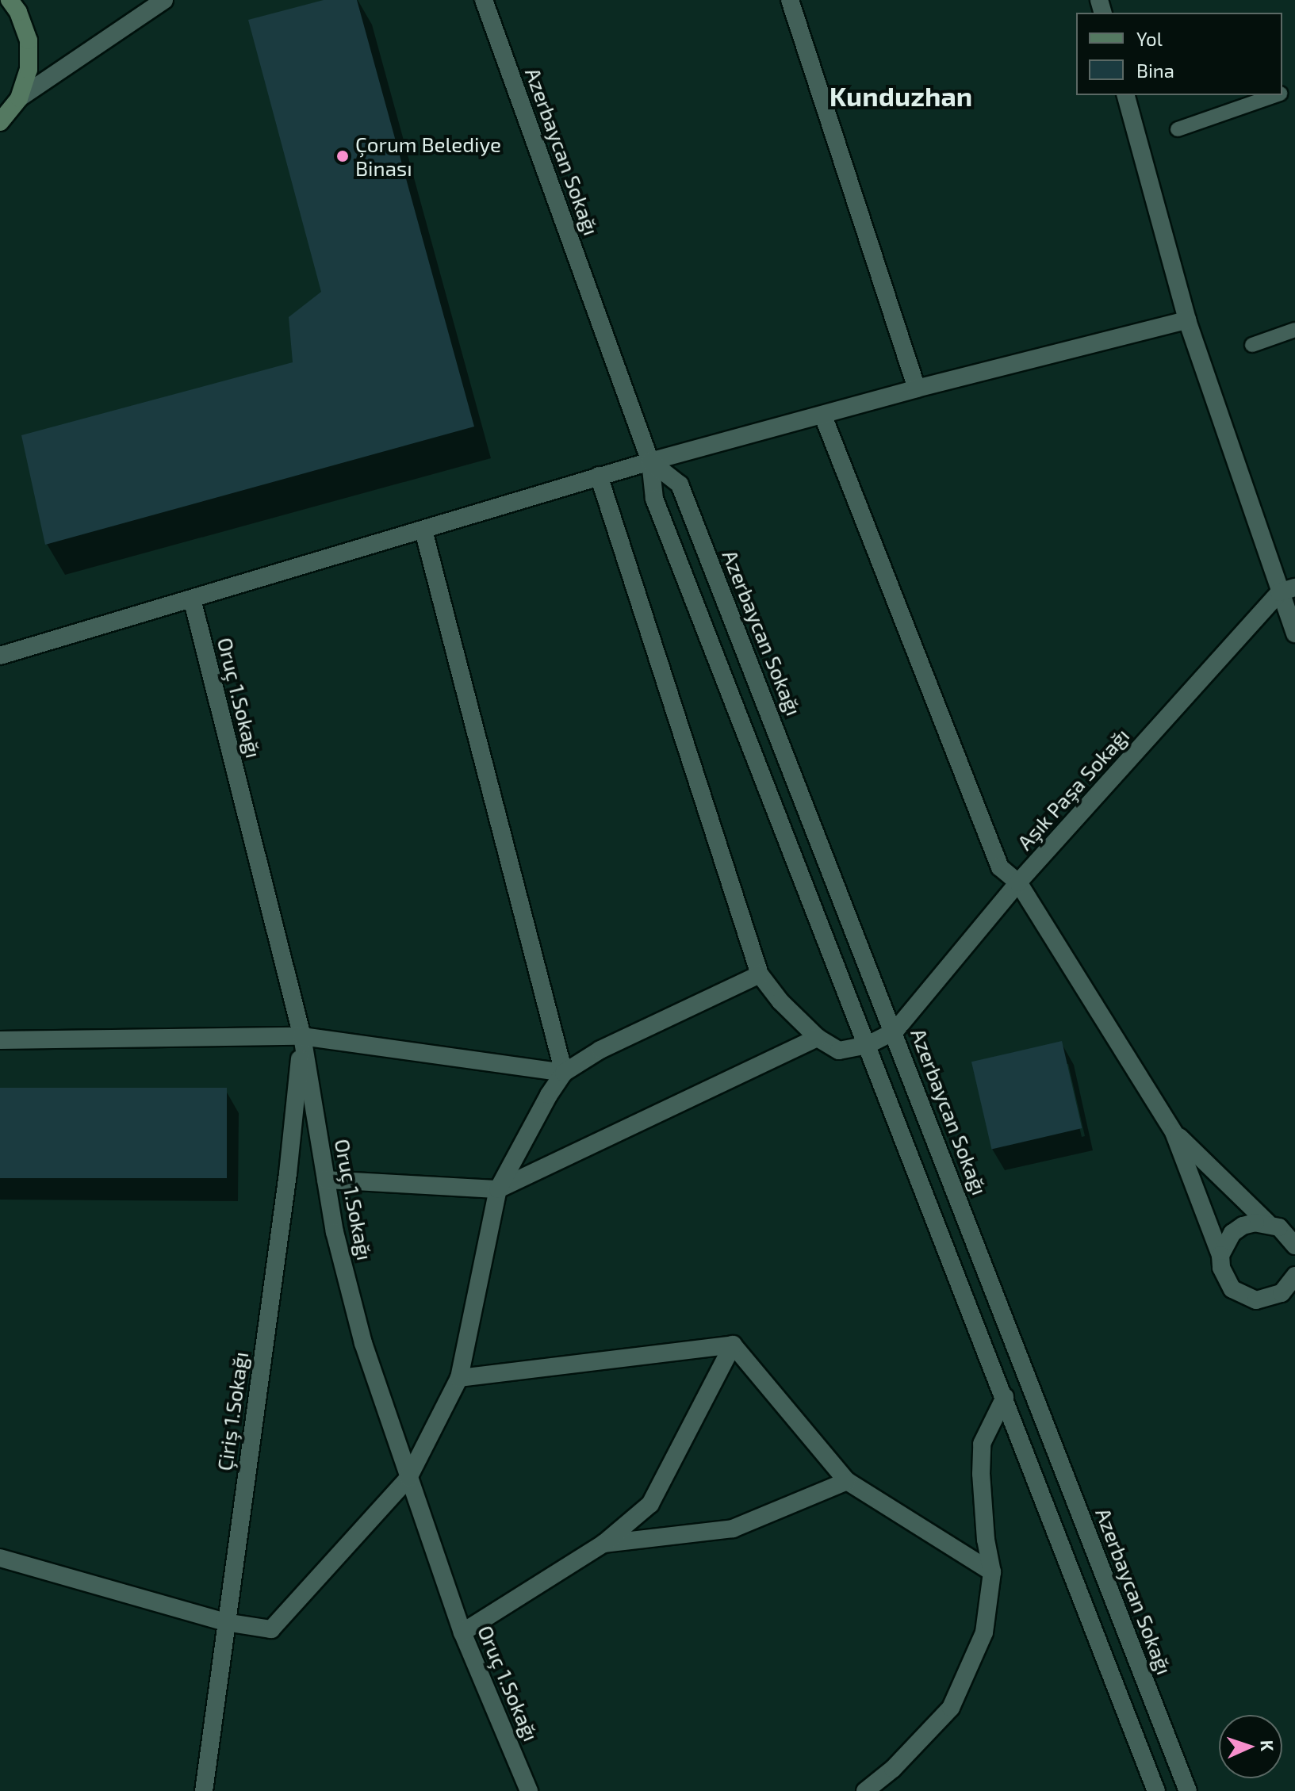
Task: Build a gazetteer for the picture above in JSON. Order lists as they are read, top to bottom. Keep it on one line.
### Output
{"streets":{"street":["Azerbaycan Sokağı","Oruç 1.Sokağı","Aşık Paşa Sokağı","Çiriş 1.Sokağı"]},"crossings":[["Azerbaycan Sokağı","Aşık Paşa Sokağı"],["Oruç 1.Sokağı","Çiriş 1.Sokağı"]],"districts":["Kunduzhan"],"places":["Çorum Belediye Binası"],"legend":["Yol","Bina"],"north":"right"}
